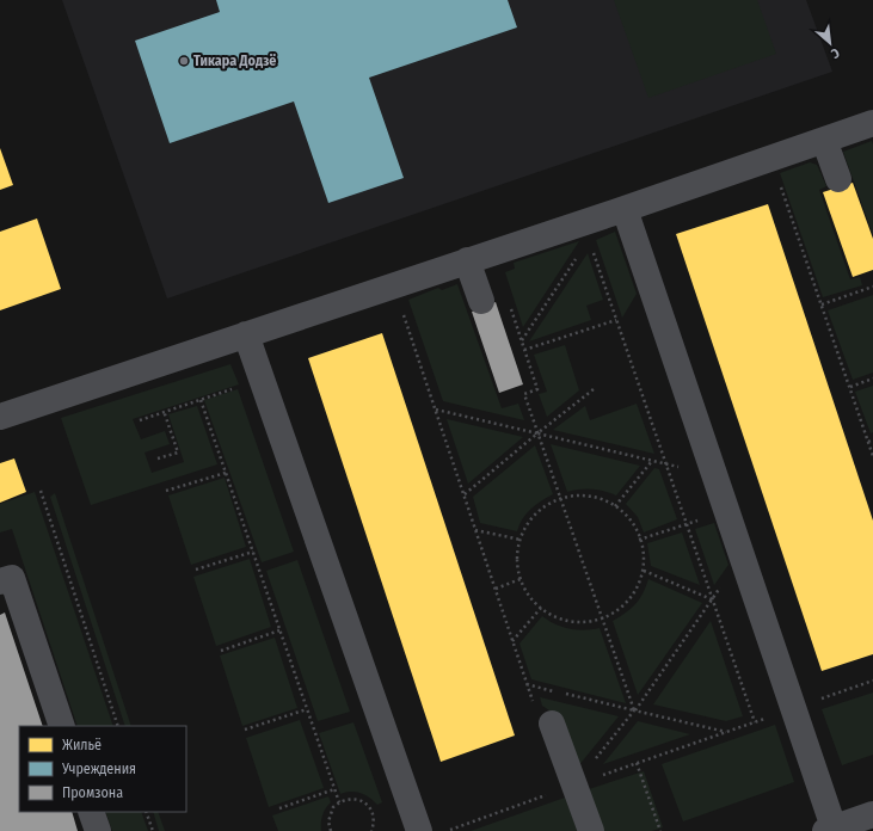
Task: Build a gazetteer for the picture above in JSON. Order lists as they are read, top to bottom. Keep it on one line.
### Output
{"places":["Тикара Додзё"],"legend":["Жильё","Учреждения","Промзона"],"north":"bottom right"}
